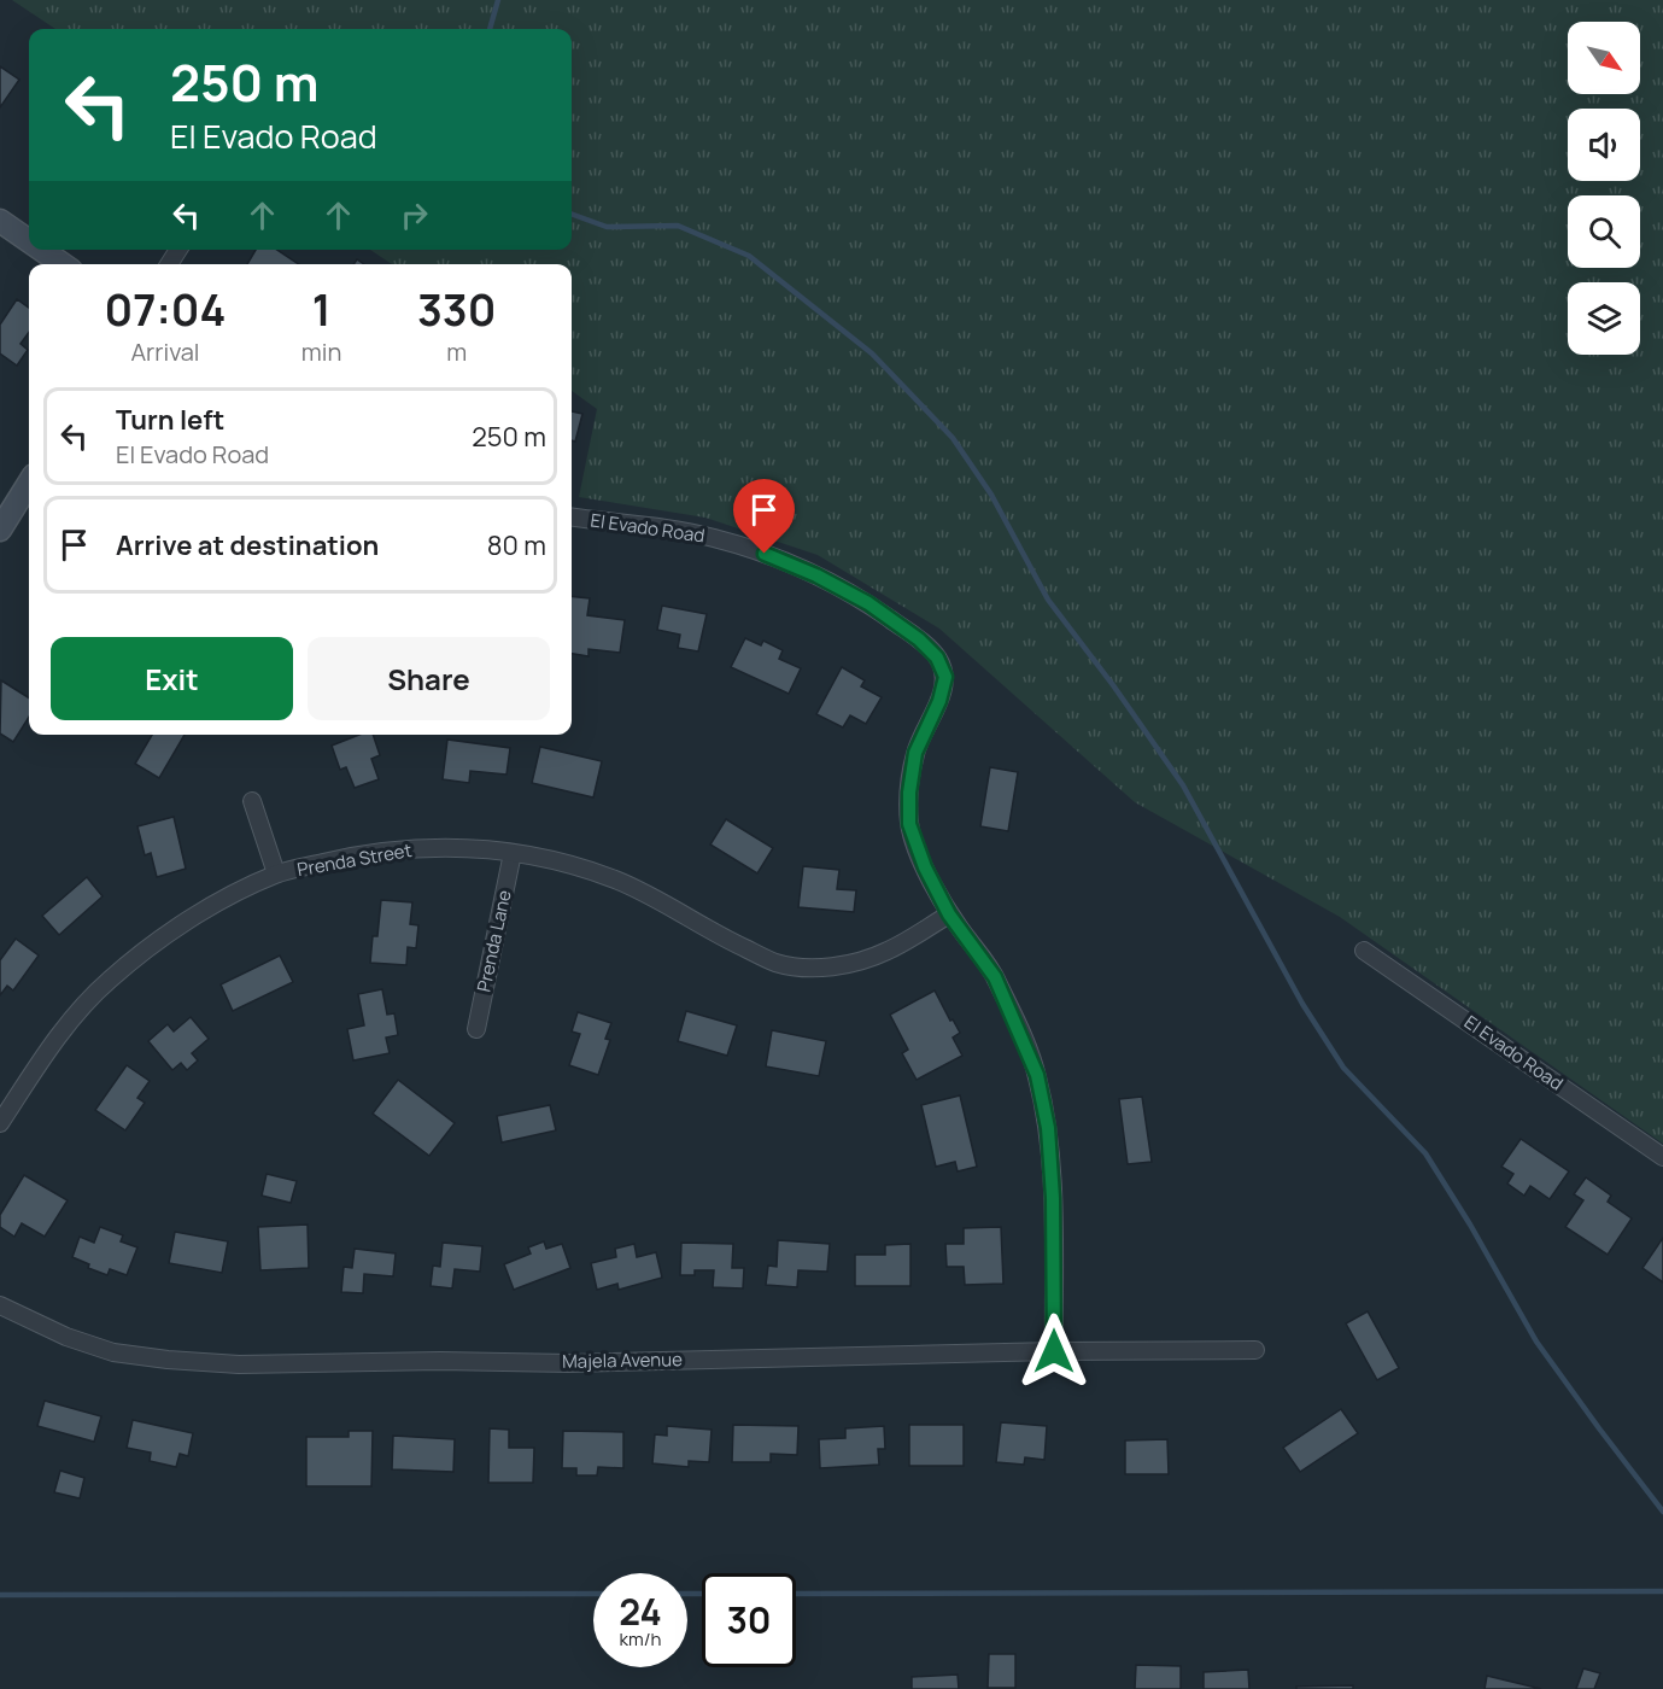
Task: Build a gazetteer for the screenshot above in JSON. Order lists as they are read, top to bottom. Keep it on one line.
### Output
{"streets":{"street":["El Evado Road","Prenda Street","Prenda Lane","Majela Avenue"]},"crossings":[["El Evado Road","Prenda Street"],["Prenda Street","Prenda Lane"]],"north":"bottom right","page":{"turn":["250 m","El Evado Road"],"eta":["07:04","Arrival","1","min","330","m"],"list":[{"name":"Turn left","note":"El Evado Road","value":"250 m"},{"name":"Arrive at destination","value":"80 m"}],"buttons":["Exit","Share"],"speed":"24 km/h","limit":"30"}}
